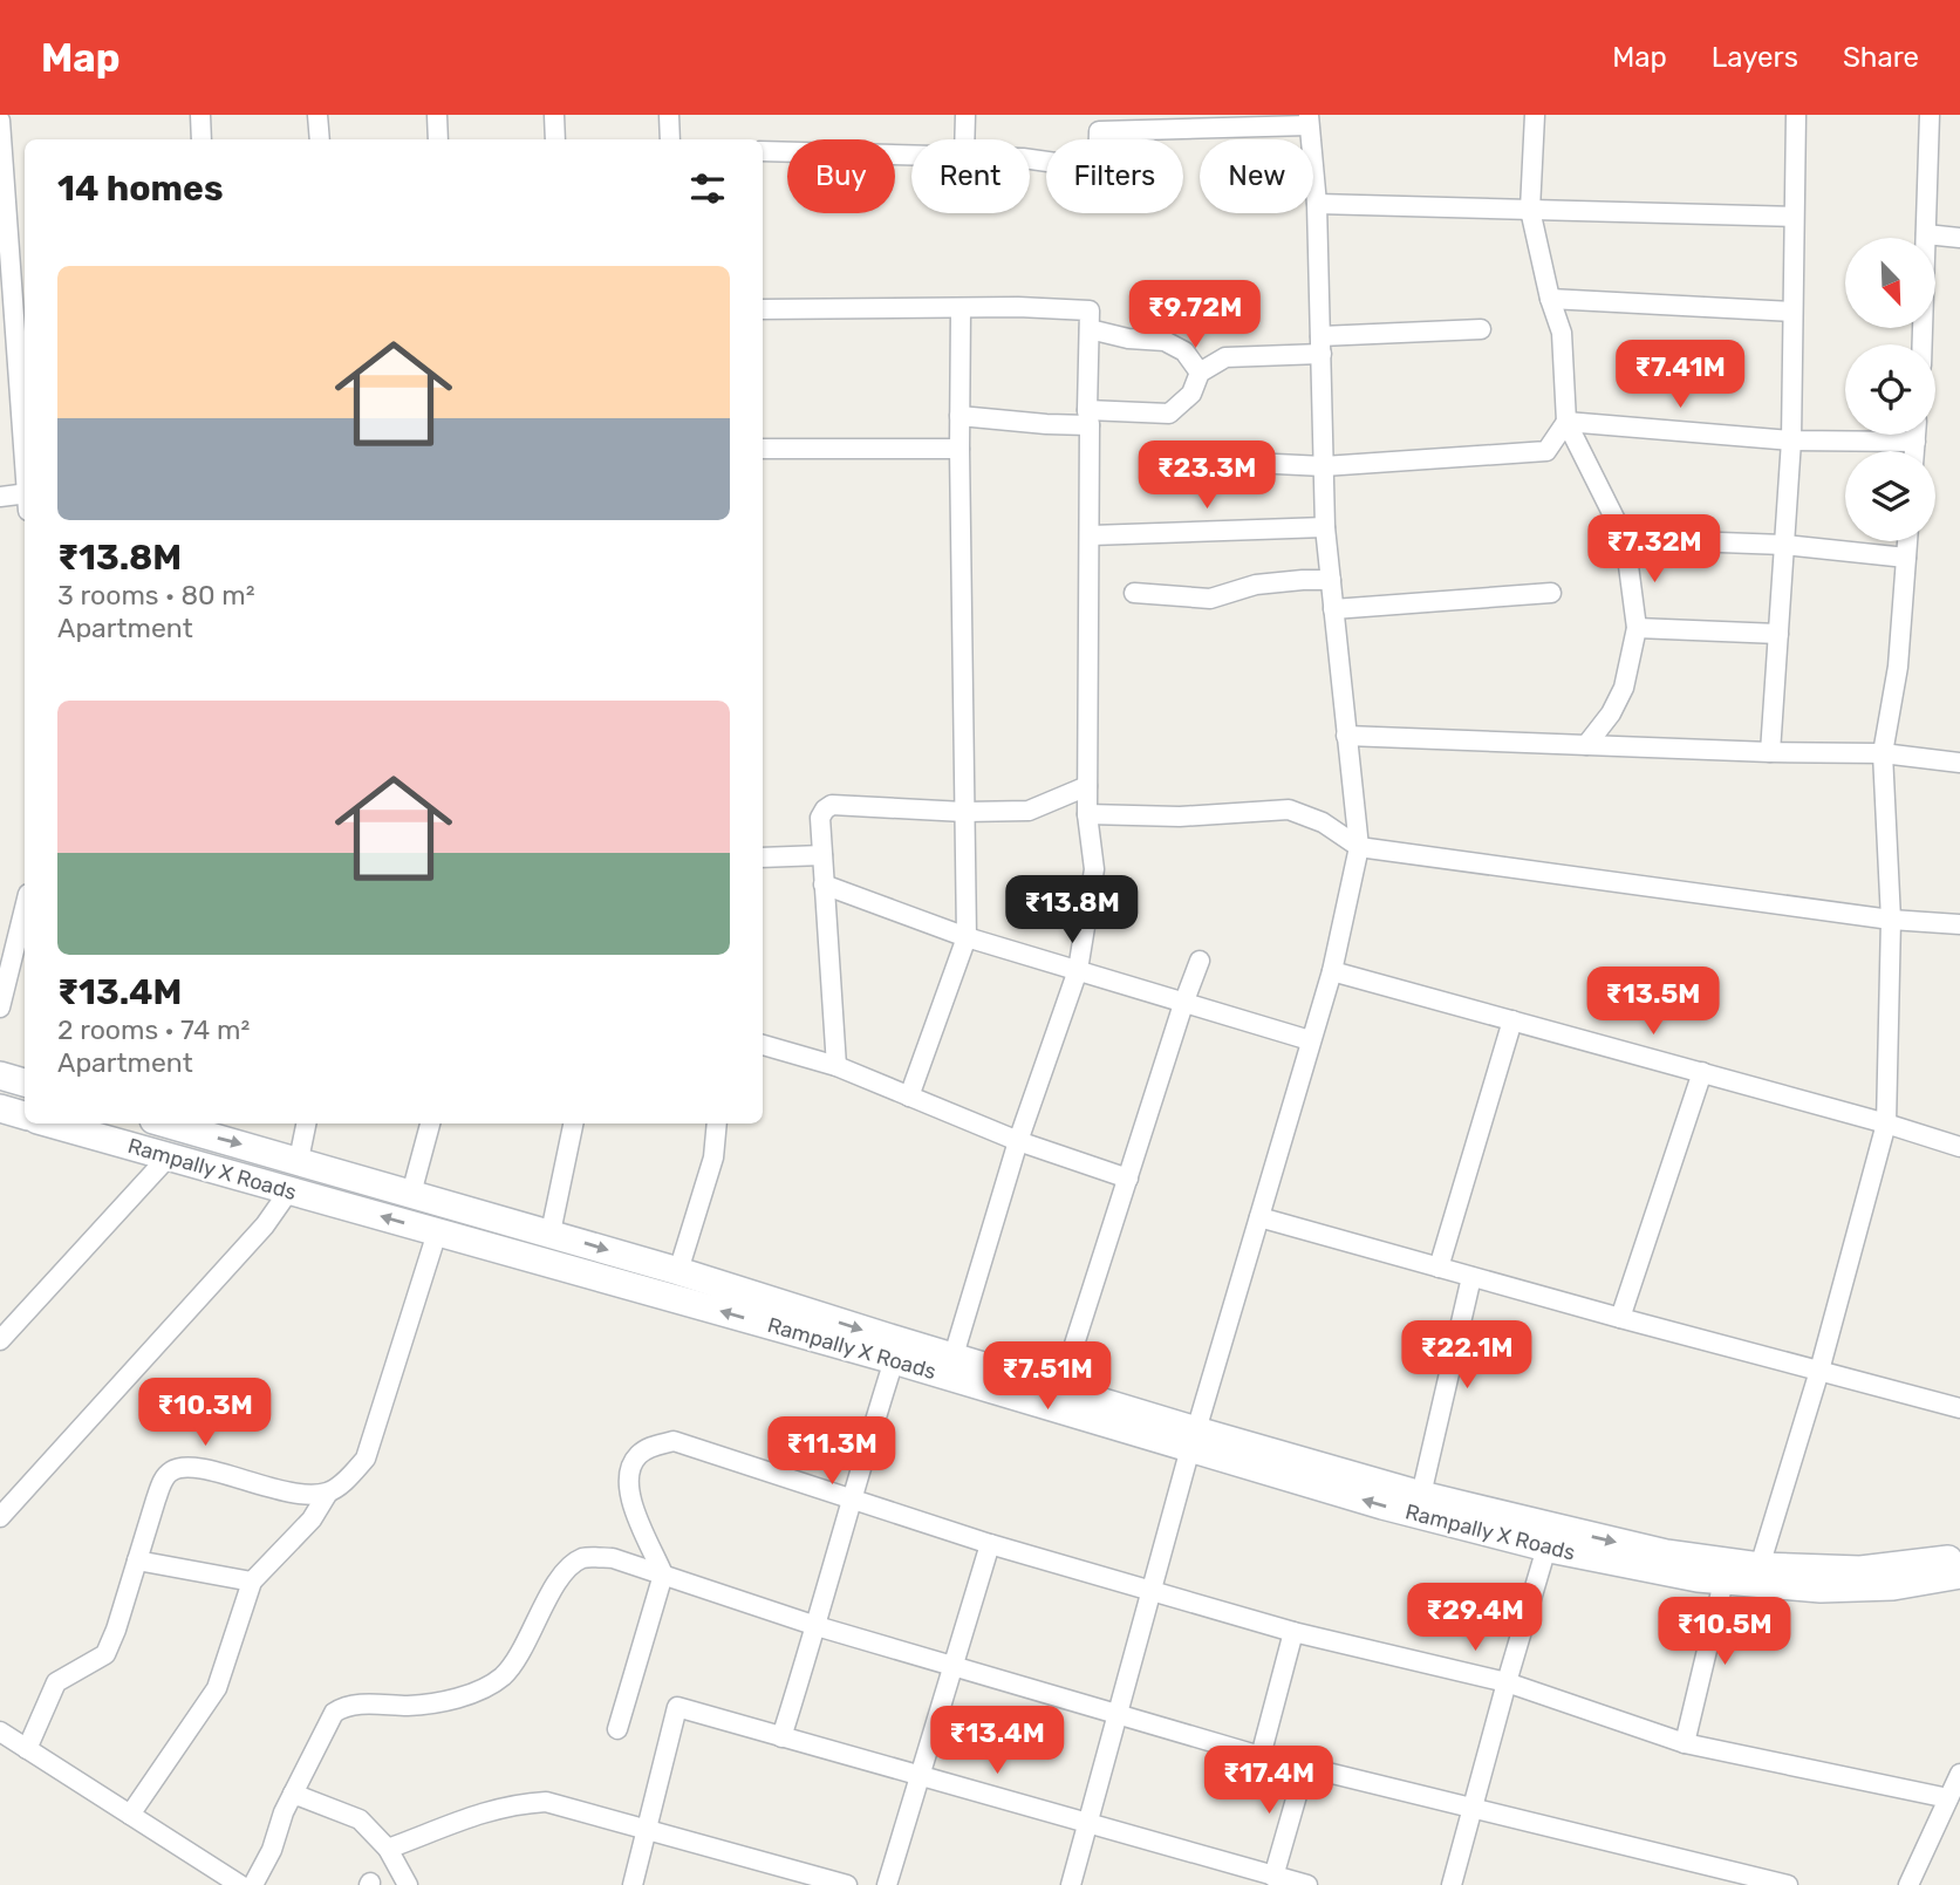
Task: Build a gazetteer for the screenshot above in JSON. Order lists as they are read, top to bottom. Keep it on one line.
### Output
{"streets":{"main road":["Rampally X Roads"]},"north":"bottom right","page":{"header":"Map","nav":["Map","Layers","Share"],"chip":["Buy","Rent","Filters","New"],"heading":"14 homes","list":[{"name":"₹13.8M","note":"3 rooms · 80 m² · Apartment"},{"name":"₹13.4M","note":"2 rooms · 74 m² · Apartment"}],"price":["₹9.72M","₹7.41M","₹23.3M","₹7.32M","₹13.8M","₹13.5M","₹22.1M","₹7.51M","₹10.3M","₹11.3M","₹29.4M","₹10.5M","₹13.4M","₹17.4M"]}}
